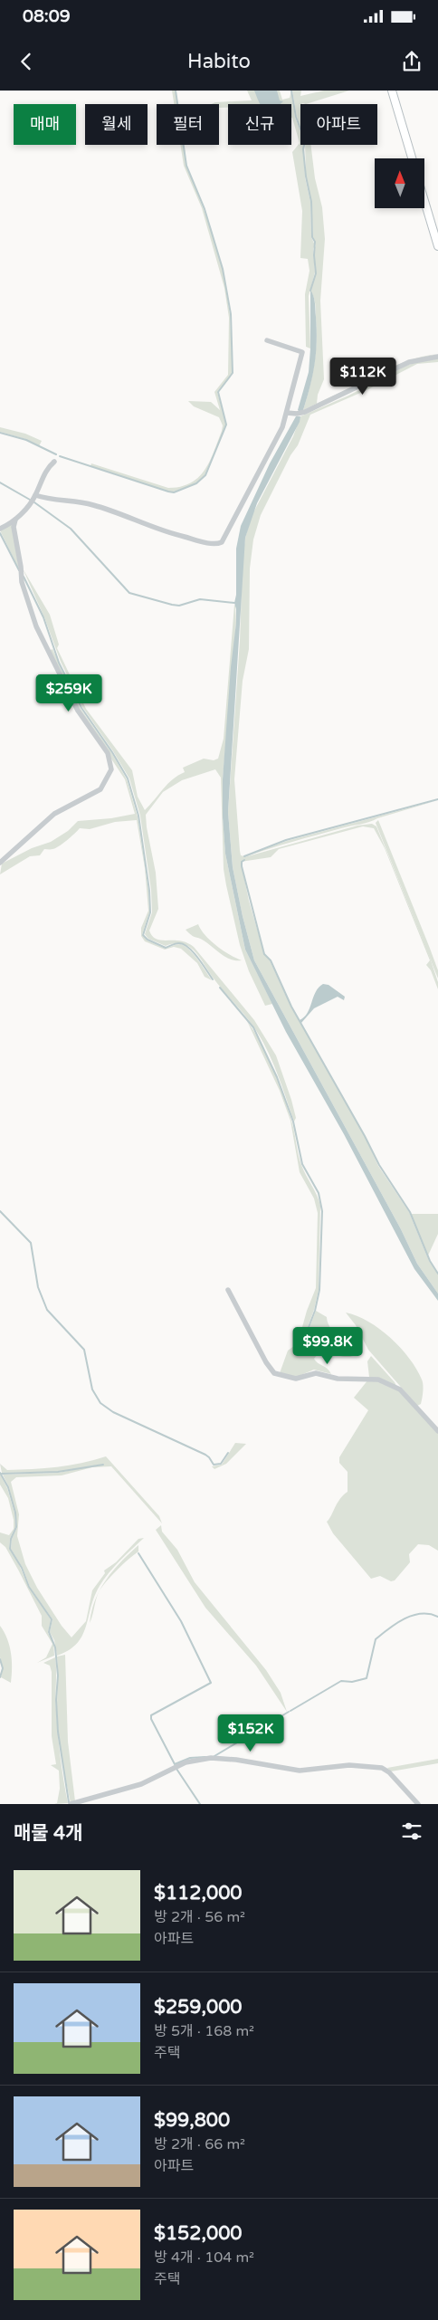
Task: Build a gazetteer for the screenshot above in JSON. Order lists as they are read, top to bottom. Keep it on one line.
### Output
{"north":"top","page":{"status":"08:09","header":"Habito","chip":["매매","월세","필터","신규","아파트"],"price":["$112K","$259K","$99.8K","$152K"],"heading":"매물 4개","list":[{"name":"$112,000","note":"방 2개 · 56 m² · 아파트"},{"name":"$259,000","note":"방 5개 · 168 m² · 주택"},{"name":"$99,800","note":"방 2개 · 66 m² · 아파트"},{"name":"$152,000","note":"방 4개 · 104 m² · 주택"}]}}
